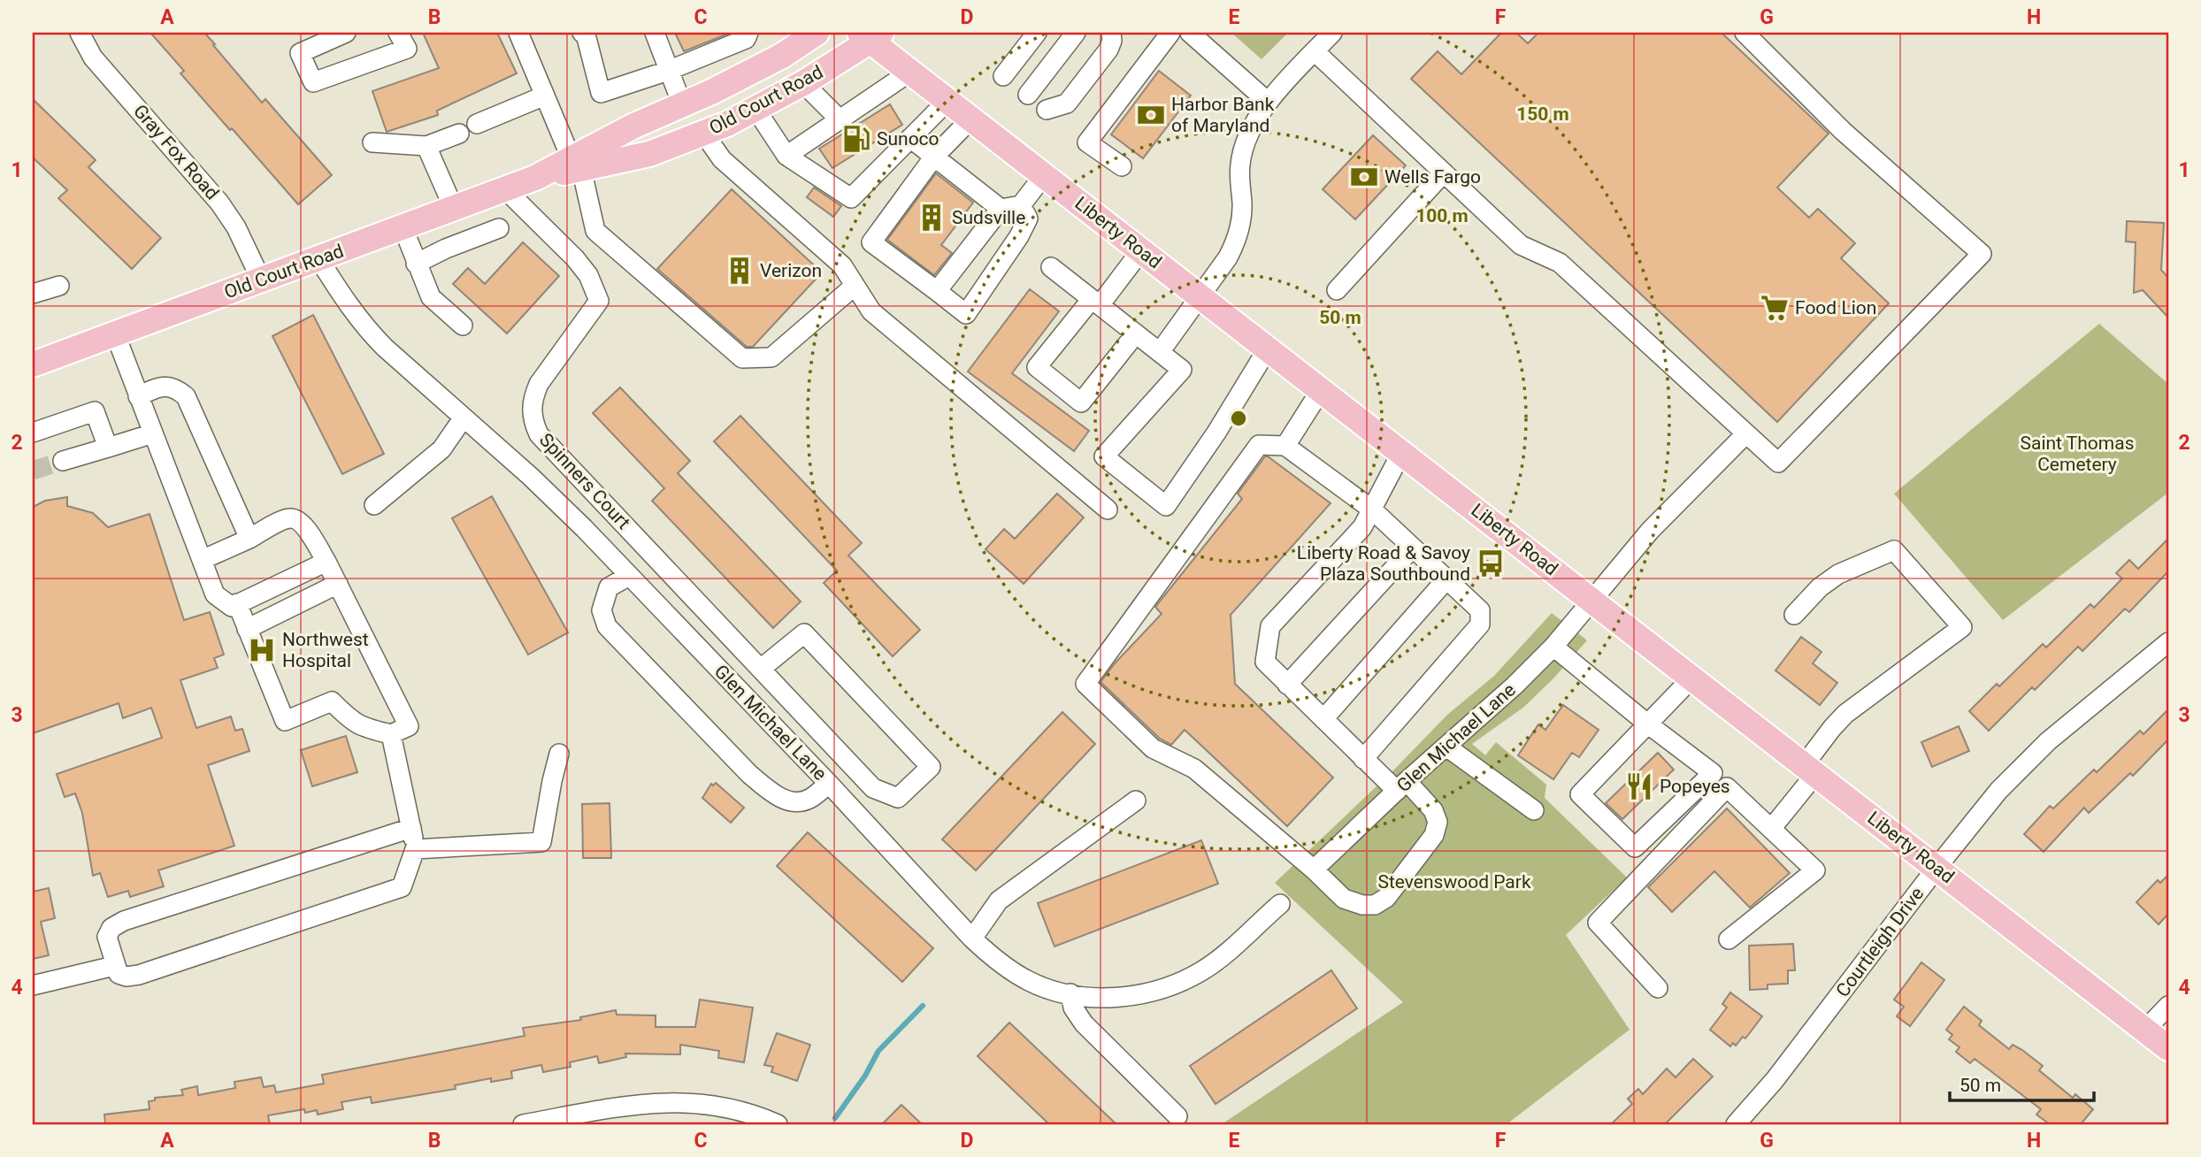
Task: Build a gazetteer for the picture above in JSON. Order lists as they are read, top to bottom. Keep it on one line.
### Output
{"streets":{"main road":["Old Court Road","Liberty Road"],"street":["Gray Fox Road","Spinners Court","Glen Michael Lane","Courtleigh Drive"]},"crossings":[["Old Court Road","Gray Fox Road"],["Old Court Road","Liberty Road"],["Old Court Road","Spinners Court"],["Old Court Road","Glen Michael Lane"],["Liberty Road","Glen Michael Lane"],["Liberty Road","Courtleigh Drive"]],"parks":["Saint Thomas Cemetery","Stevenswood Park"],"places":{"bank":["Harbor Bank of Maryland","Wells Fargo"],"fuel station":["Sunoco"],"building":["Sudsville","Verizon"],"supermarket":["Food Lion"],"bus stop":["Liberty Road & Savoy Plaza Southbound"],"hospital":["Northwest Hospital"],"restaurant":["Popeyes"]},"scale_bar":"50 m","grid":{"columns":["A","B","C","D","E","F","G","H"],"rows":["1","2","3","4"]},"rings":["150 m","100 m","50 m"]}
